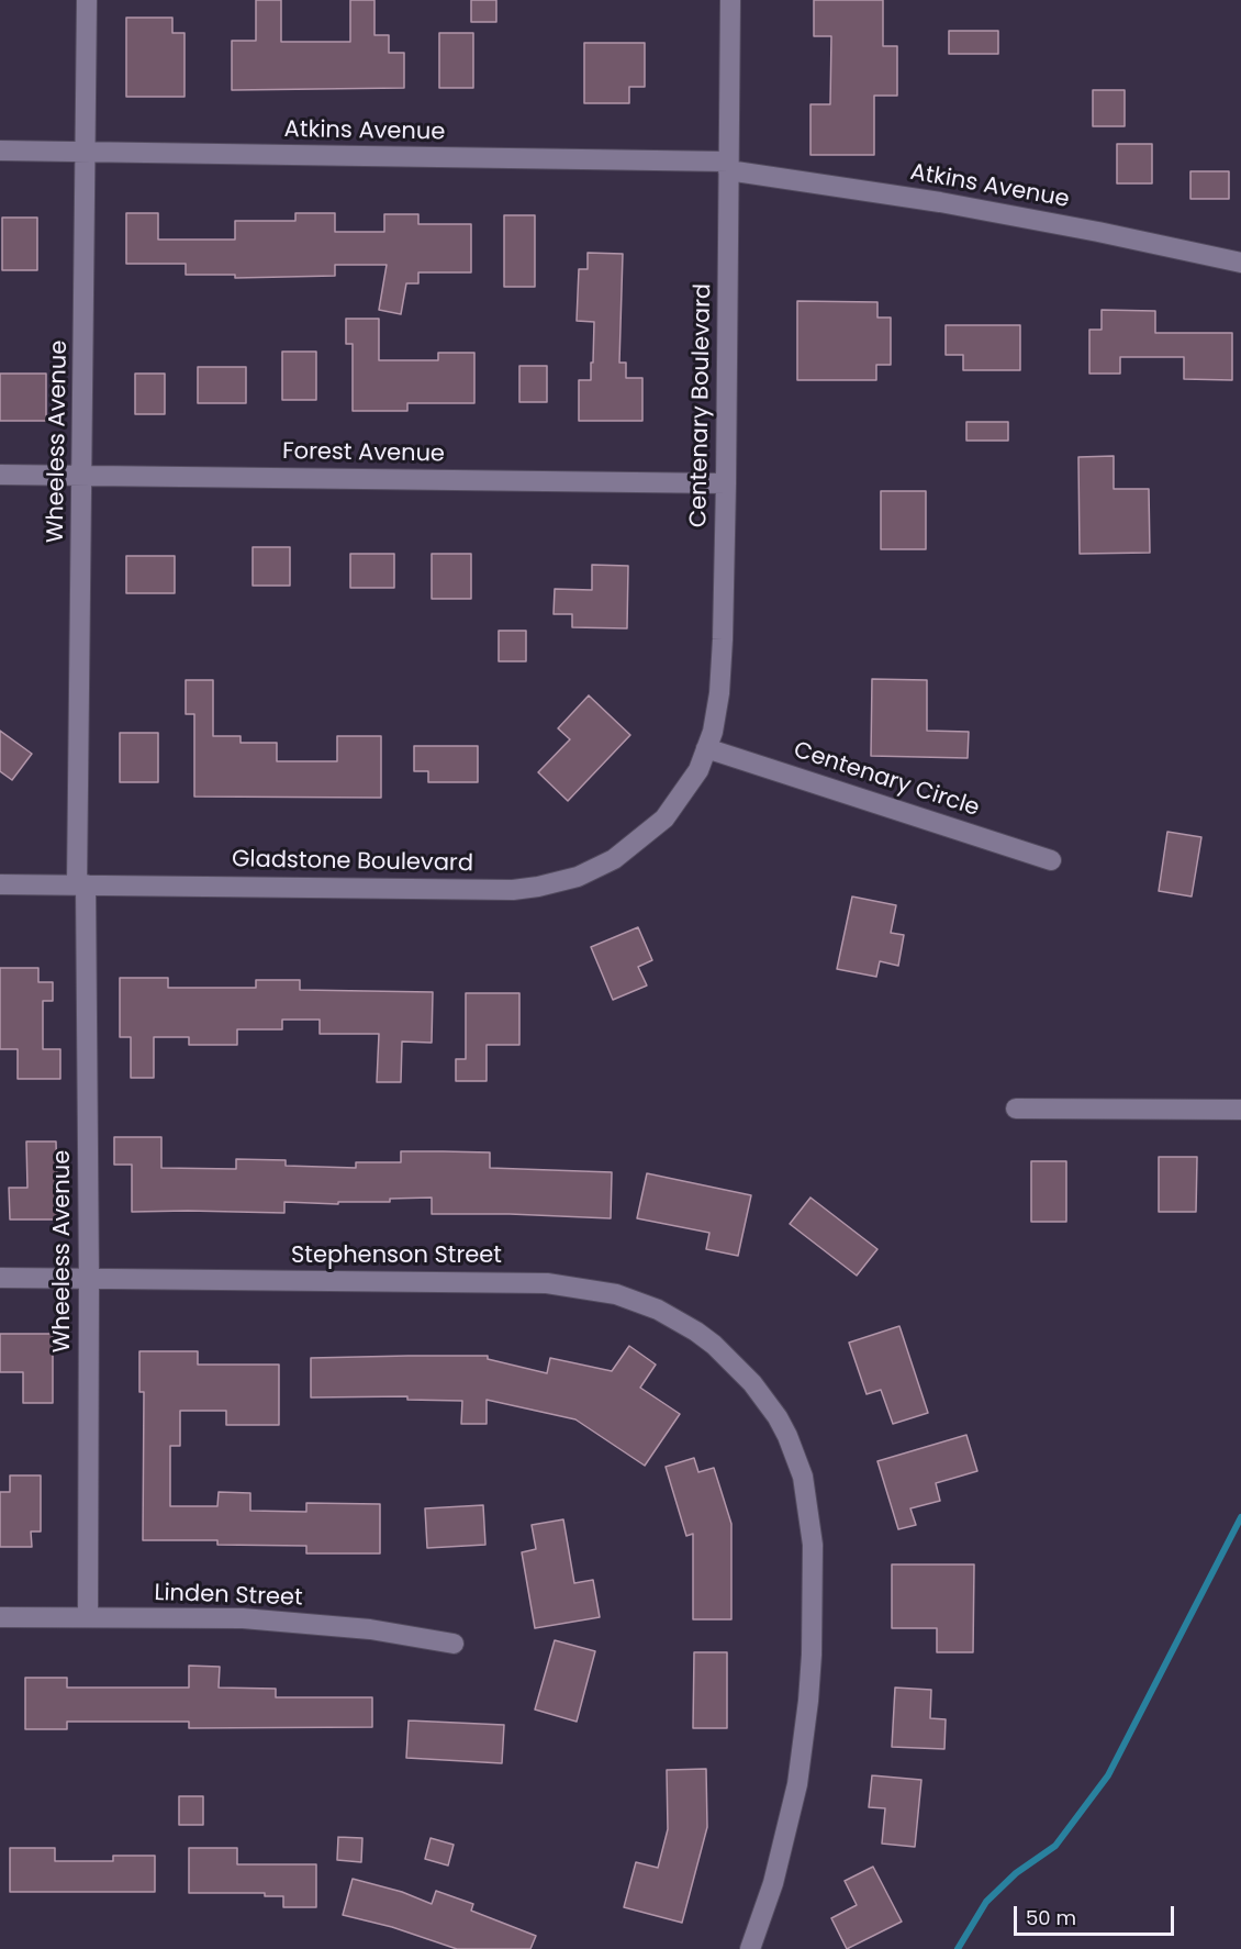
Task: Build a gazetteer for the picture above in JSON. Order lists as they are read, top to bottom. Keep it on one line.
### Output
{"streets":{"street":["Atkins Avenue","Centenary Boulevard","Wheeless Avenue","Forest Avenue","Centenary Circle","Gladstone Boulevard","Stephenson Street","Linden Street"]},"crossings":[["Atkins Avenue","Centenary Boulevard"],["Atkins Avenue","Wheeless Avenue"],["Centenary Boulevard","Forest Avenue"],["Centenary Boulevard","Centenary Circle"],["Centenary Boulevard","Gladstone Boulevard"],["Wheeless Avenue","Forest Avenue"],["Wheeless Avenue","Gladstone Boulevard"],["Wheeless Avenue","Stephenson Street"],["Wheeless Avenue","Linden Street"]],"scale_bar":"50 m"}
